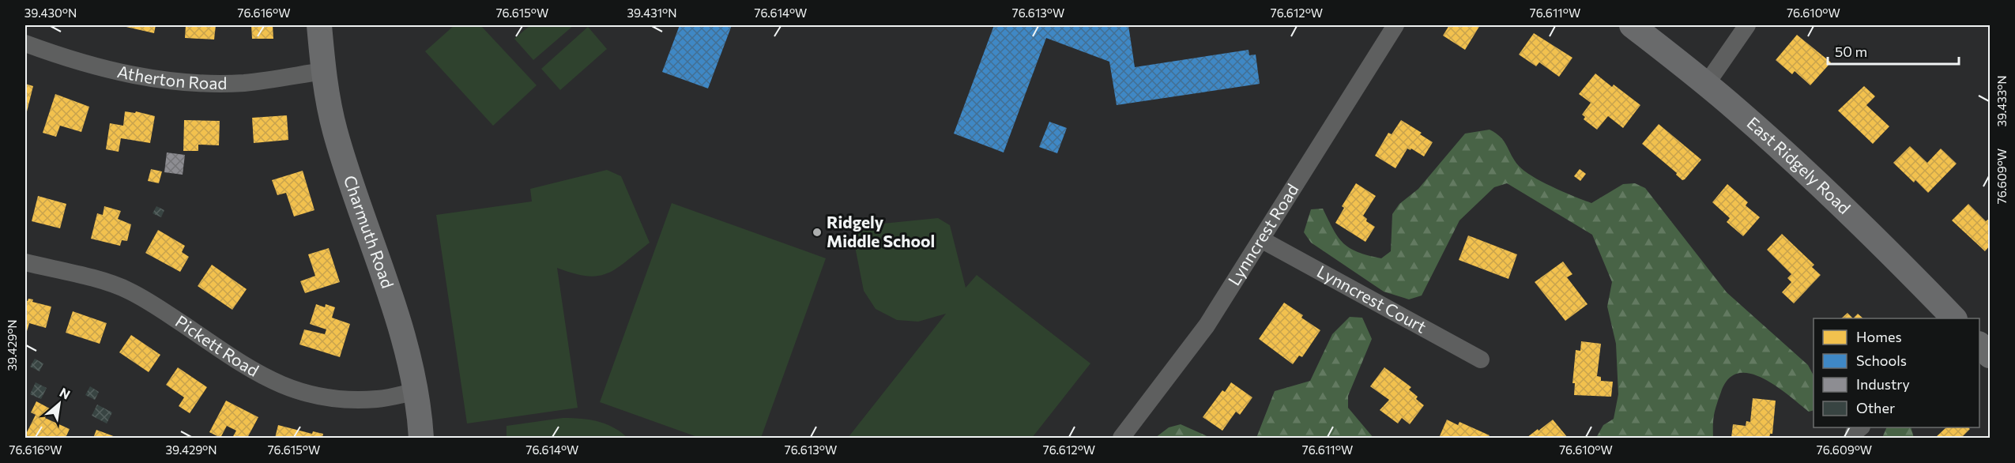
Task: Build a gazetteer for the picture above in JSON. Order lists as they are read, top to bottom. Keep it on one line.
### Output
{"streets":{"street":["Atherton Road","East Ridgely Road","Charmuth Road","Lynncrest Road","Lynncrest Court","Pickett Road"]},"crossings":[["Atherton Road","Charmuth Road"],["Charmuth Road","Pickett Road"],["Lynncrest Road","Lynncrest Court"]],"places":["Ridgely Middle School"],"legend":["Homes","Schools","Industry","Other"],"scale_bar":"50 m","north":"top right","coordinates":["39.430°N","76.616°W","76.615°W","39.431°N","76.614°W","76.613°W","76.612°W","76.611°W","76.610°W","39.433°N","76.609°W","39.429°N"]}
